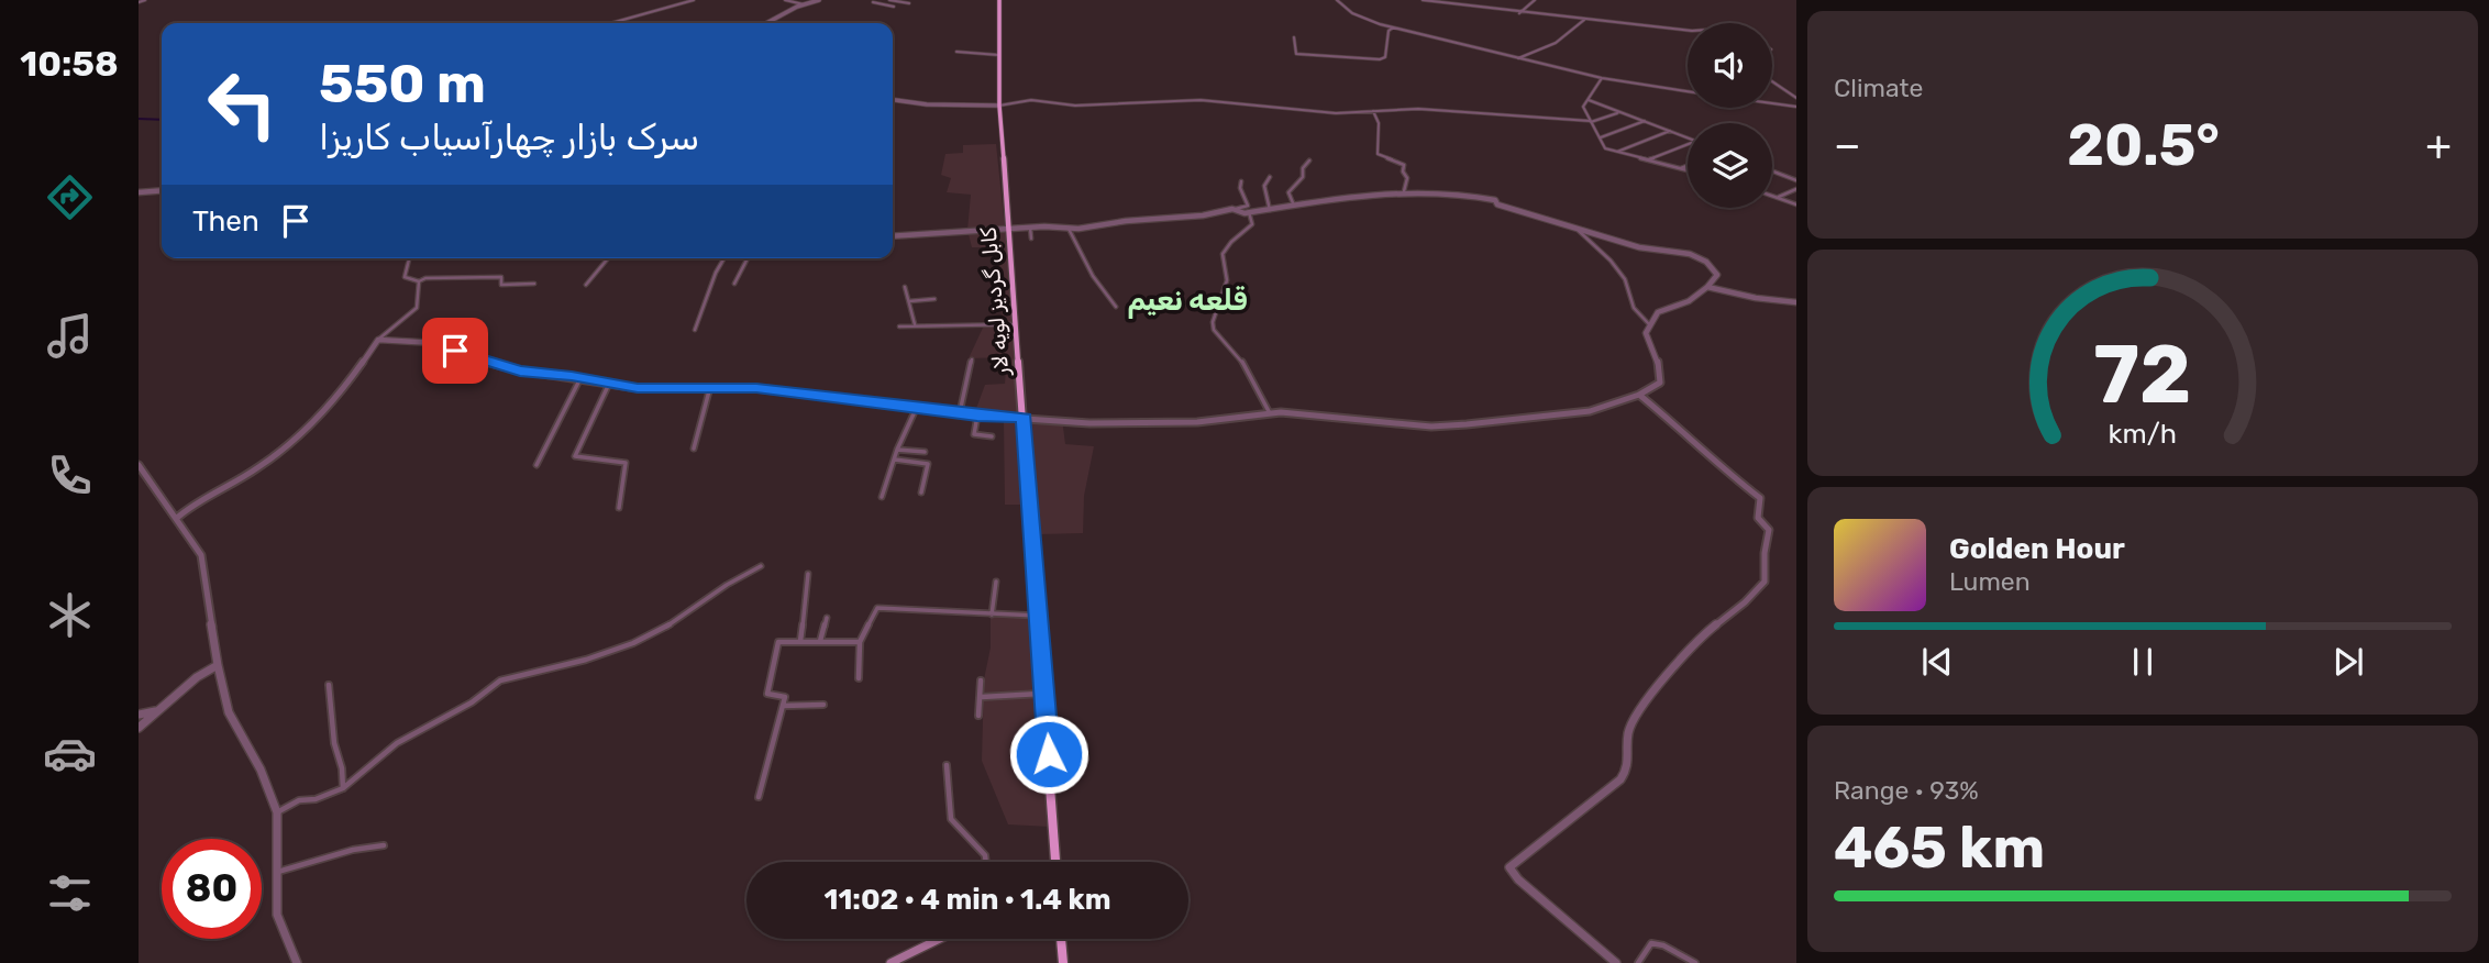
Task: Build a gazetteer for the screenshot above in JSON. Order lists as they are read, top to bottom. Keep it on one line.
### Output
{"streets":{"highway":["کابل گردیز لویه لار"]},"districts":["قلعه نعيم"],"page":{"tabs":"10:58","tile":["Climate",["Range · 93%","465 km"]],"turn":["550 m","سرک بازار چهارآسیاب کاریزا"],"heat":["−","20.5°","+"],"then":"Then","song":["Golden Hour","Lumen"],"limit":"80","trip":"11:02 · 4 min · 1.4 km","gauge":["72","km/h"]}}
